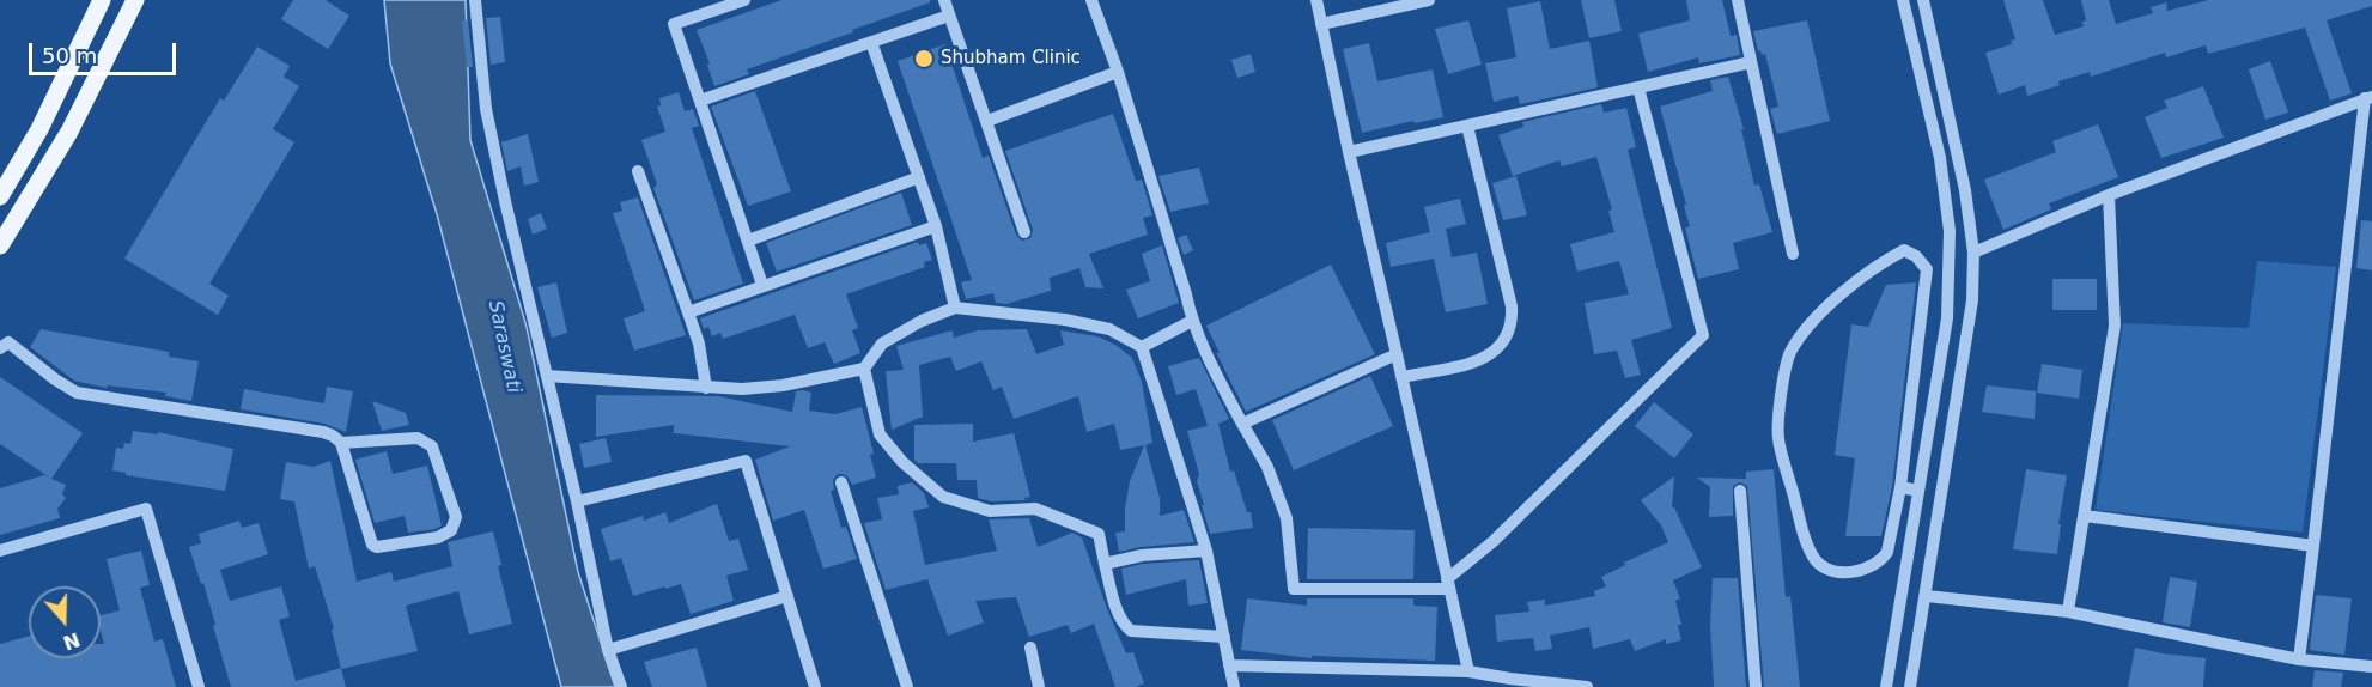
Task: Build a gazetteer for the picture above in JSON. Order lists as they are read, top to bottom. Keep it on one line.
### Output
{"water":["Saraswati"],"places":["Shubham Clinic"],"scale_bar":"50 m","north":"bottom"}
